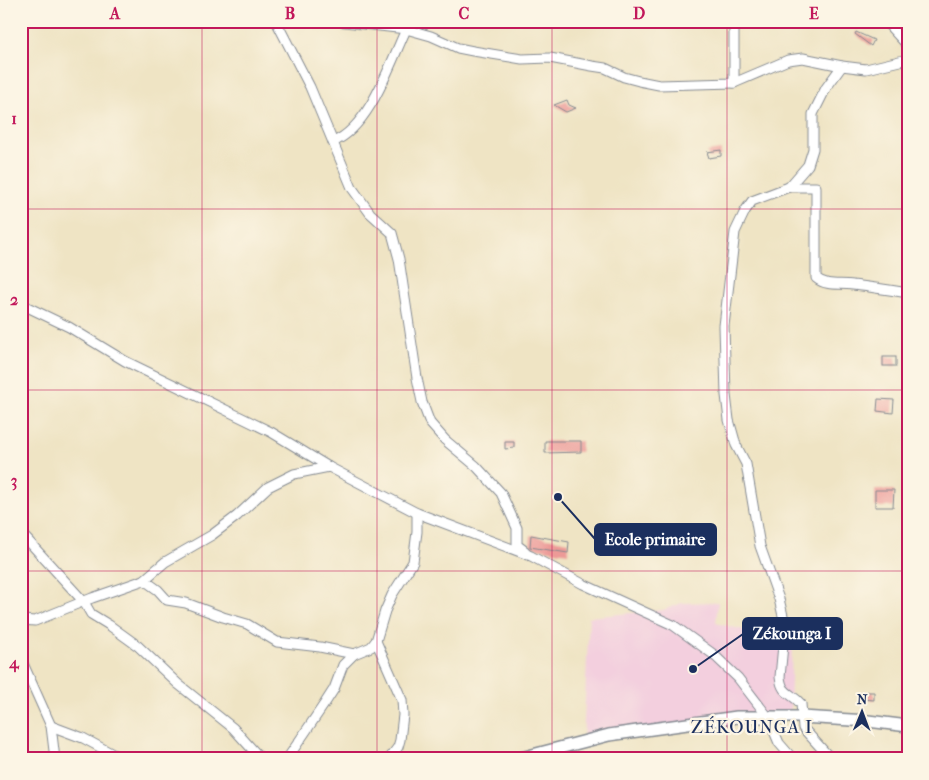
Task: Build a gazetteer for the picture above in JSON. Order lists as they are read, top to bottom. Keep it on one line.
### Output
{"districts":["ZÉKOUNGA I"],"places":["Ecole primaire","Zékounga I"],"north":"top","grid":{"columns":["A","B","C","D","E"],"rows":["1","2","3","4"]}}
